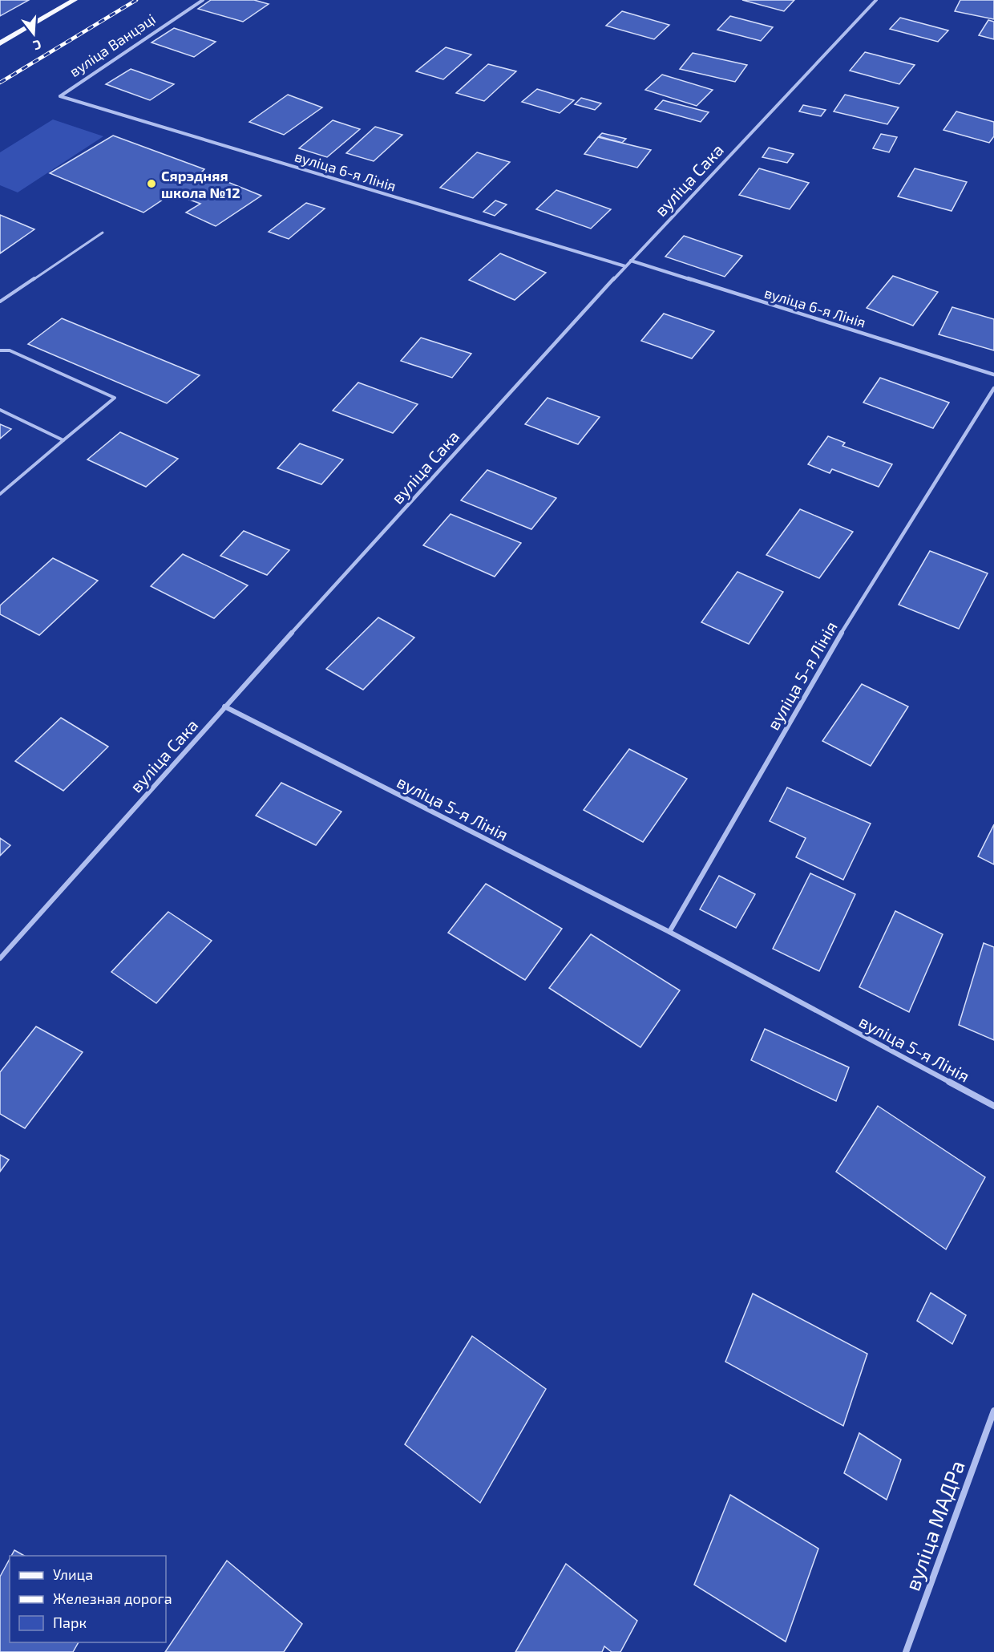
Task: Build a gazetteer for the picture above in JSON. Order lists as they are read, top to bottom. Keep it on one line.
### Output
{"streets":{"street":["вуліца Ванцэці","вуліца 6-я Лінія","вуліца Сака","вуліца 5-я Лінія","вуліца МАДРа"]},"crossings":[["вуліца Ванцэці","вуліца 6-я Лінія"],["вуліца 6-я Лінія","вуліца Сака"],["вуліца Сака","вуліца 5-я Лінія"]],"places":["Сярэдняя школа №12"],"legend":["Улица","Железная дорога","Парк"],"north":"bottom"}
